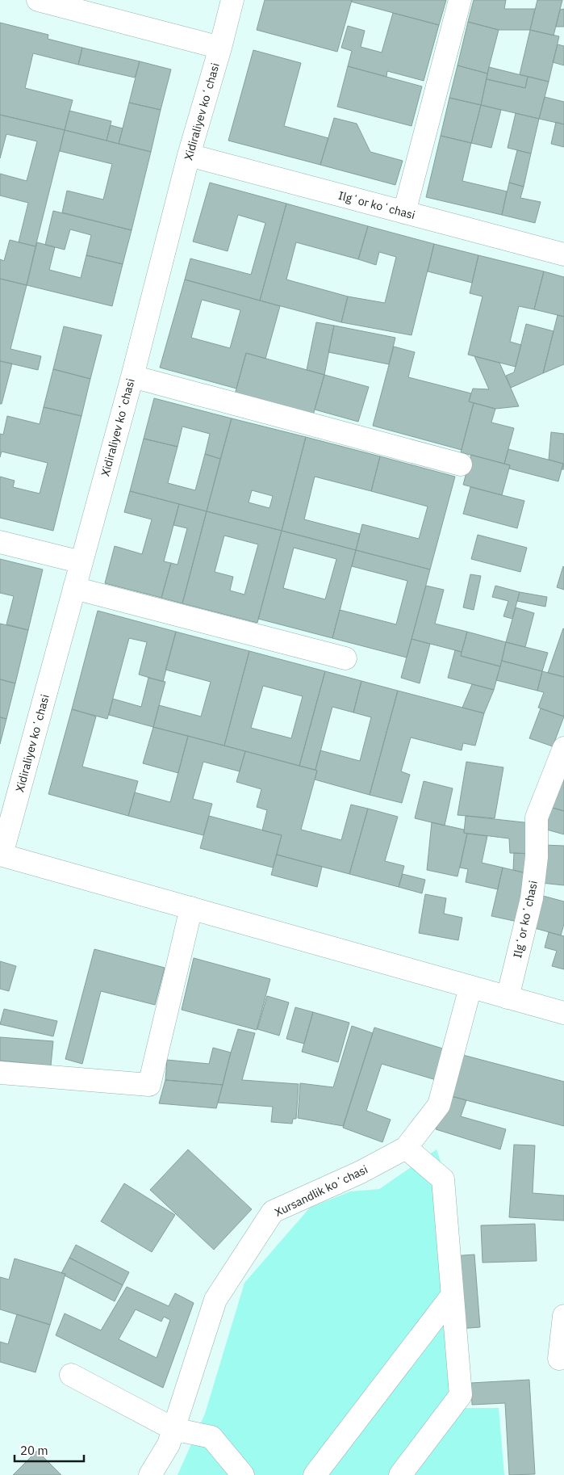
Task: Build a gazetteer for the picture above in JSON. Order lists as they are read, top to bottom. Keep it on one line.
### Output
{"streets":{"street":["Xidiraliyev koʻchasi","Ilgʻor koʻchasi","Xursandlik koʻchasi"]},"crossings":[["Xidiraliyev koʻchasi","Ilgʻor koʻchasi"]],"scale_bar":"20 m"}
